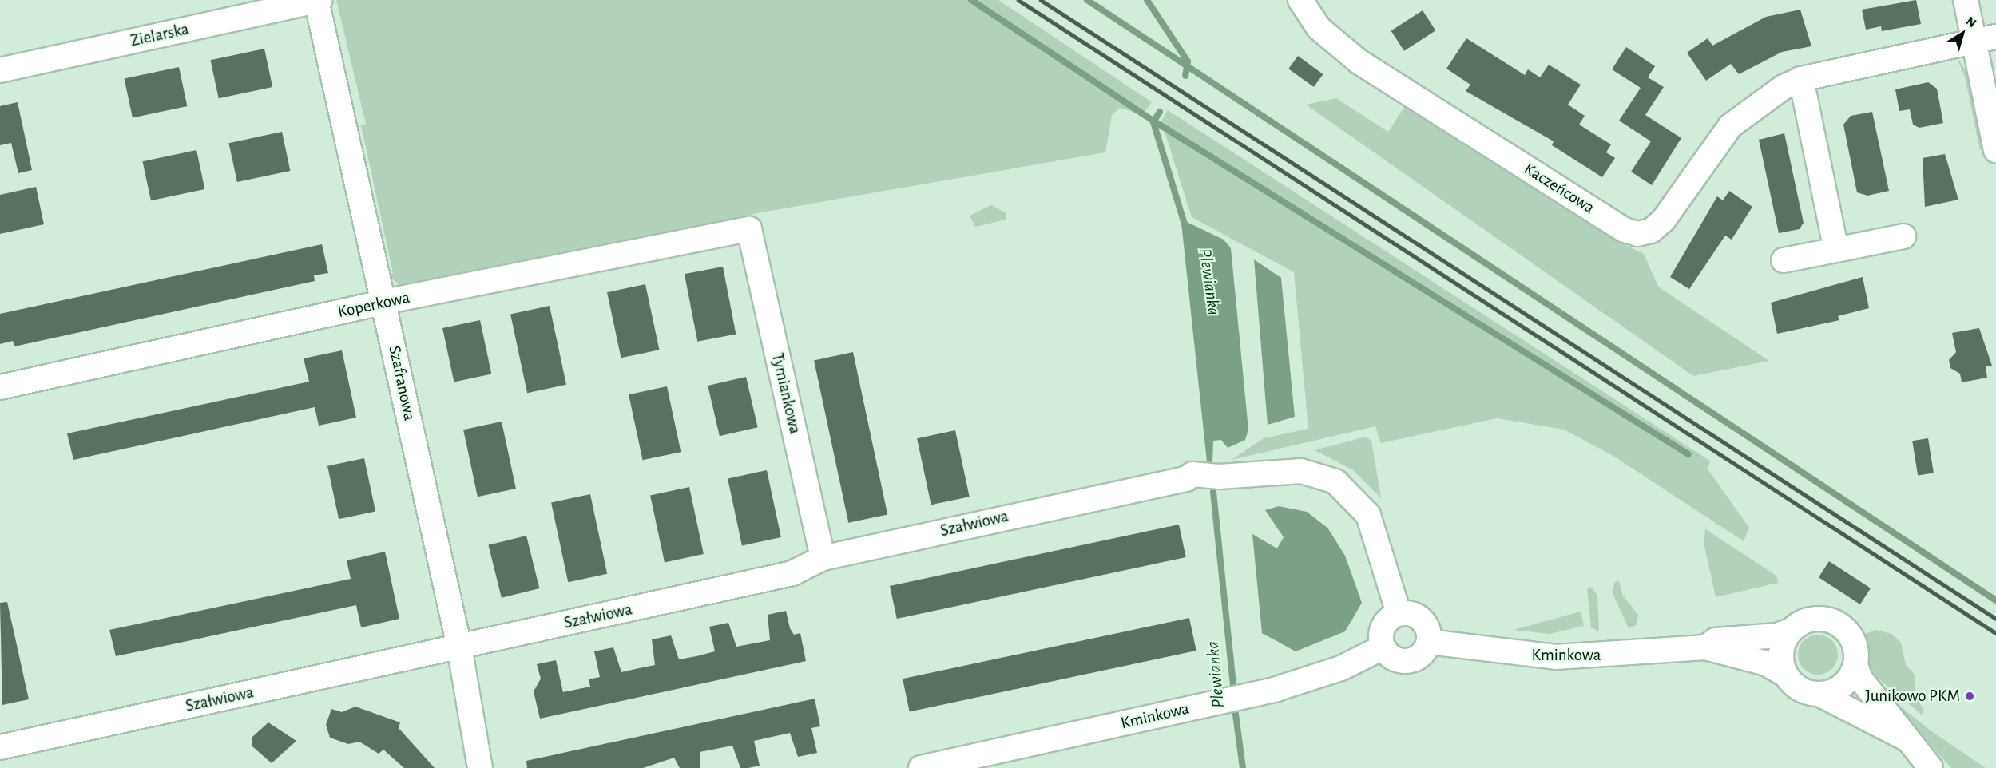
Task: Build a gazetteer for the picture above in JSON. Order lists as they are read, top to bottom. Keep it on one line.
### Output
{"streets":{"street":["Zielarska","Kaczeńcowa","Koperkowa","Szafranowa","Tymiankowa","Szałwiowa","Kminkowa"]},"crossings":[["Zielarska","Szafranowa"],["Koperkowa","Szafranowa"],["Koperkowa","Tymiankowa"],["Szafranowa","Szałwiowa"],["Tymiankowa","Szałwiowa"],["Szałwiowa","Kminkowa"]],"water":["Plewianka"],"places":["Junikowo PKM"],"north":"top right"}
